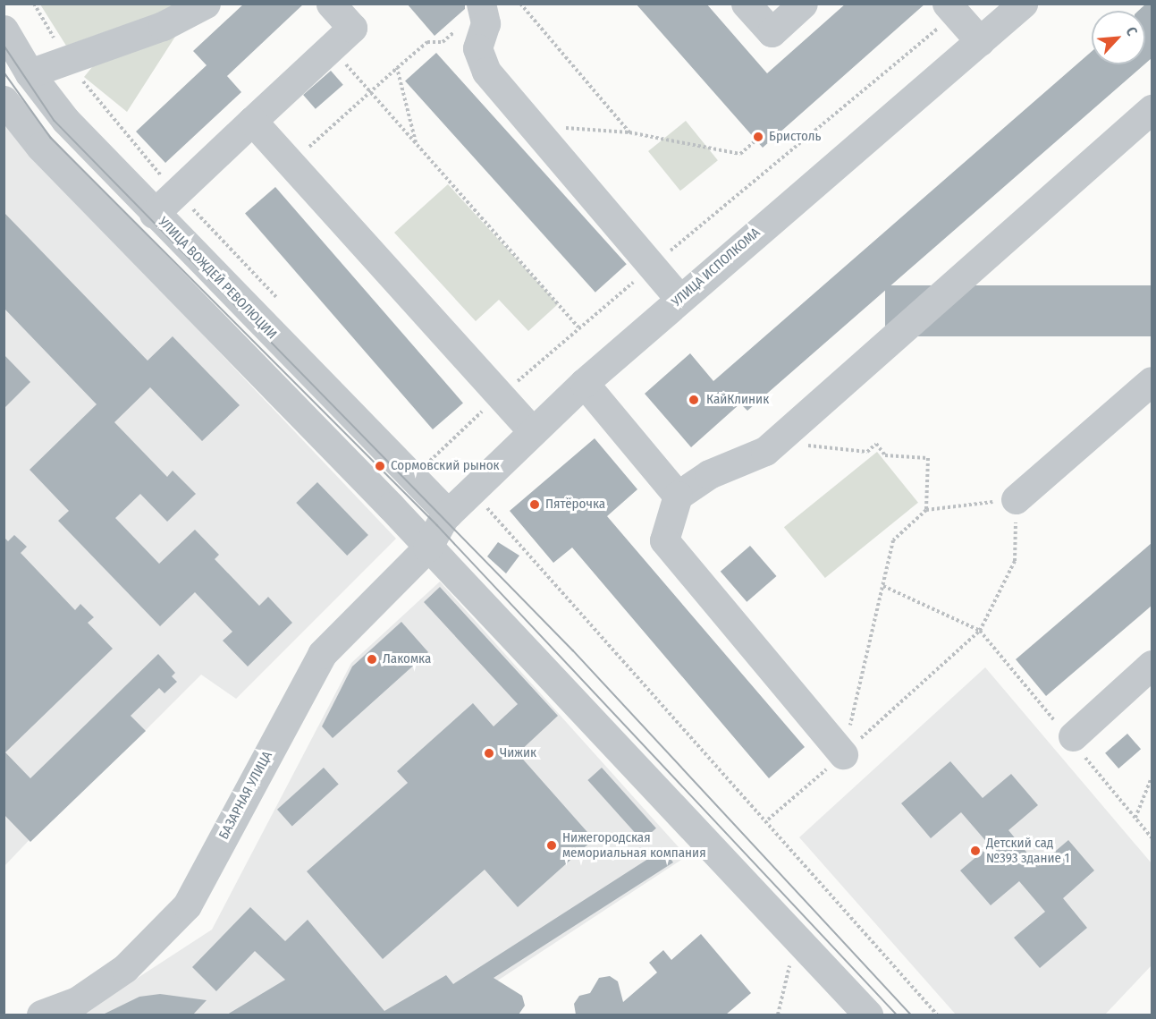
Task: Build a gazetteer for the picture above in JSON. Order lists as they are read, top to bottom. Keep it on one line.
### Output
{"streets":{"street":["УЛИЦА ИСПОЛКОМА","УЛИЦА ВОЖДЕЙ РЕВОЛЮЦИИ","БАЗАРНАЯ УЛИЦА"]},"crossings":[["УЛИЦА ИСПОЛКОМА","УЛИЦА ВОЖДЕЙ РЕВОЛЮЦИИ"],["УЛИЦА ИСПОЛКОМА","БАЗАРНАЯ УЛИЦА"]],"places":["Бристоль","КайКлиник","Сормовский рынок","Пятёрочка","Лакомка","Чижик","Нижегородская мемориальная компания","Детский сад №393 здание 1"],"north":"top right"}
